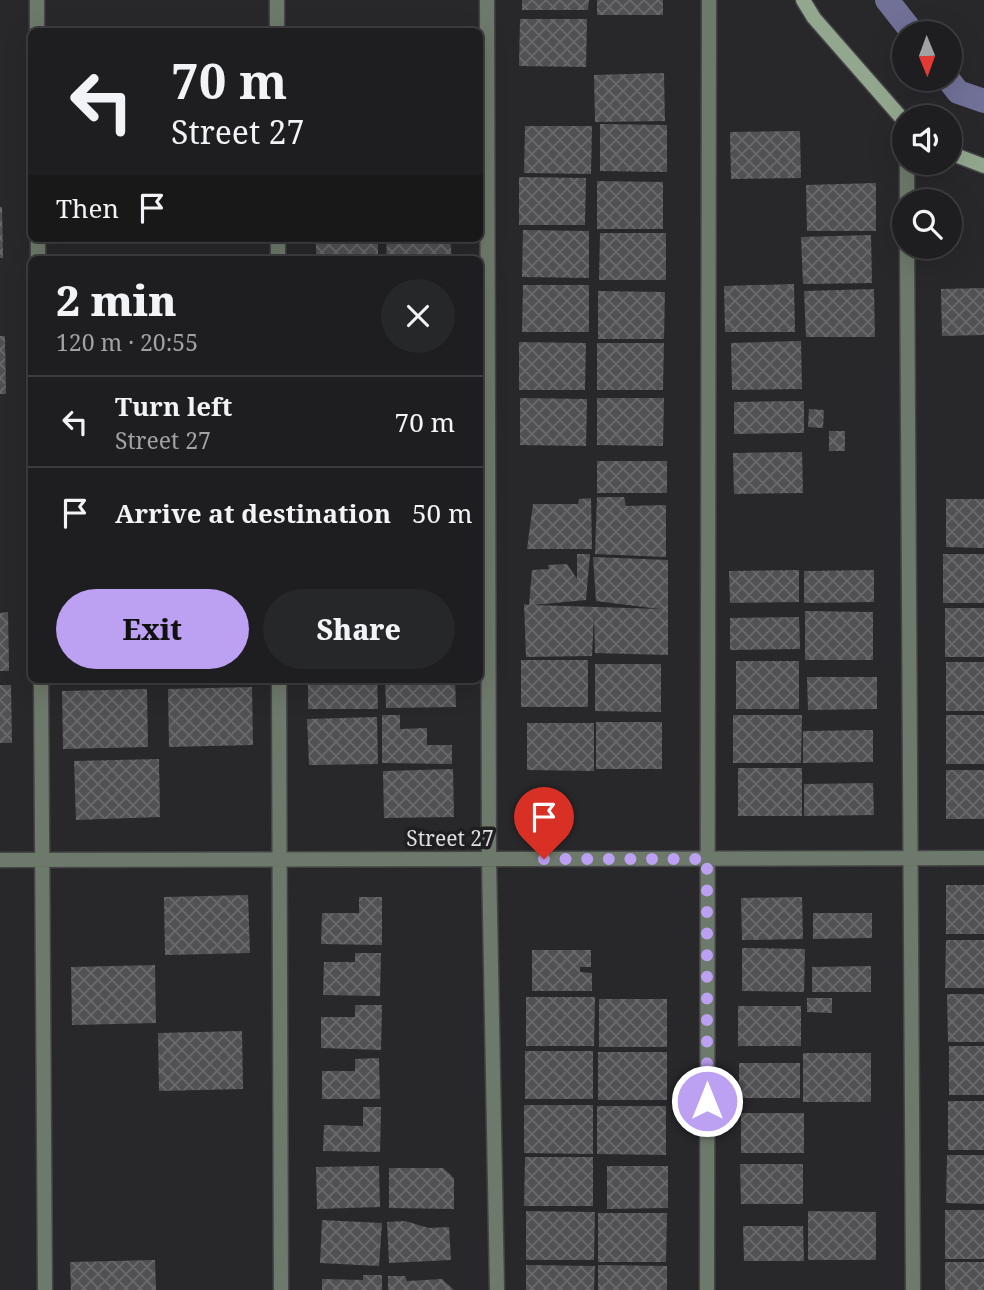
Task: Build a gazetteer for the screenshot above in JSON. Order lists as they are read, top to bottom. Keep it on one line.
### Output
{"streets":{"street":["Street 27"]},"north":"bottom","page":{"turn":["70 m","Street 27"],"then":"Then","heading":["2 min","120 m · 20:55"],"list":[{"name":"Turn left","note":"Street 27","value":"70 m"},{"name":"Arrive at destination","value":"50 m"}],"buttons":["Exit","Share"]}}
